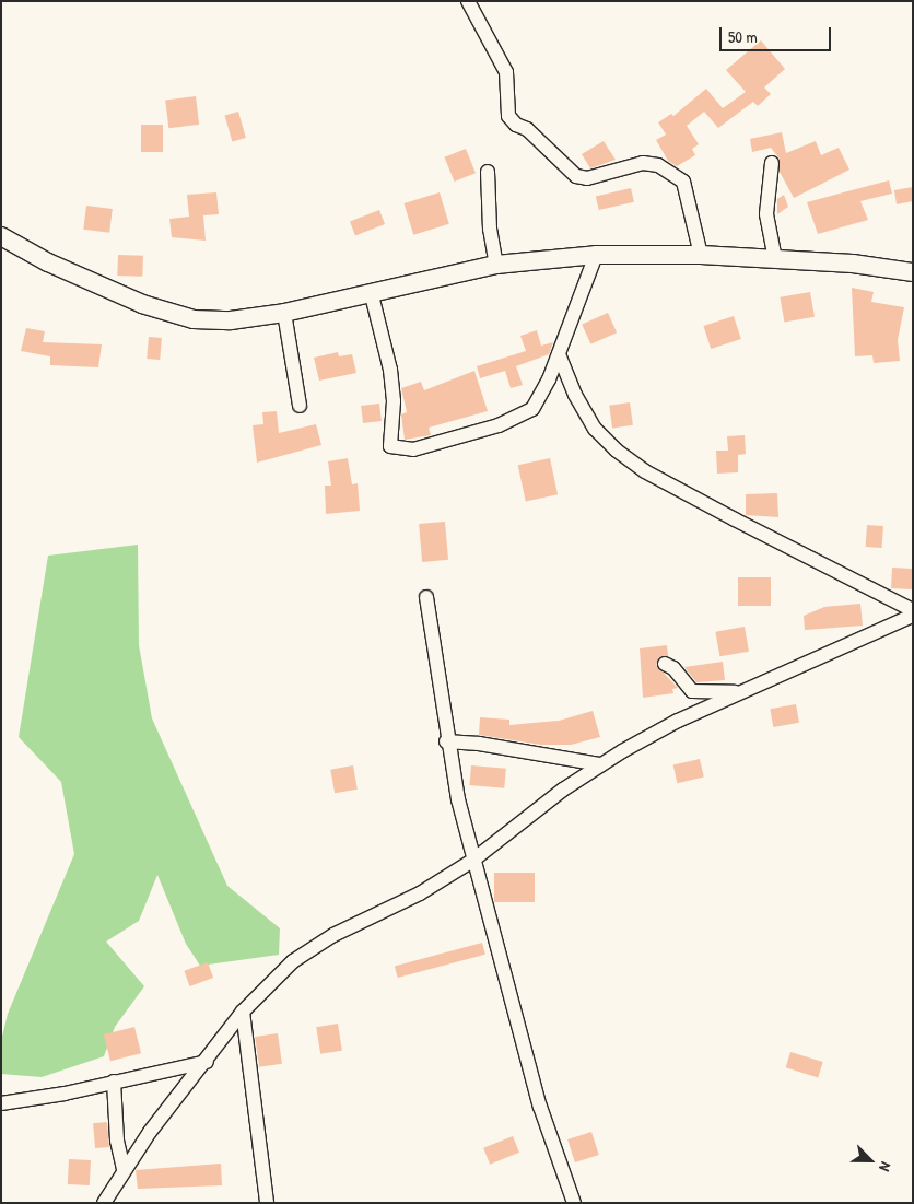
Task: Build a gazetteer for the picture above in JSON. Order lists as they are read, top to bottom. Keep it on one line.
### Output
{"scale_bar":"50 m","north":"bottom right"}
